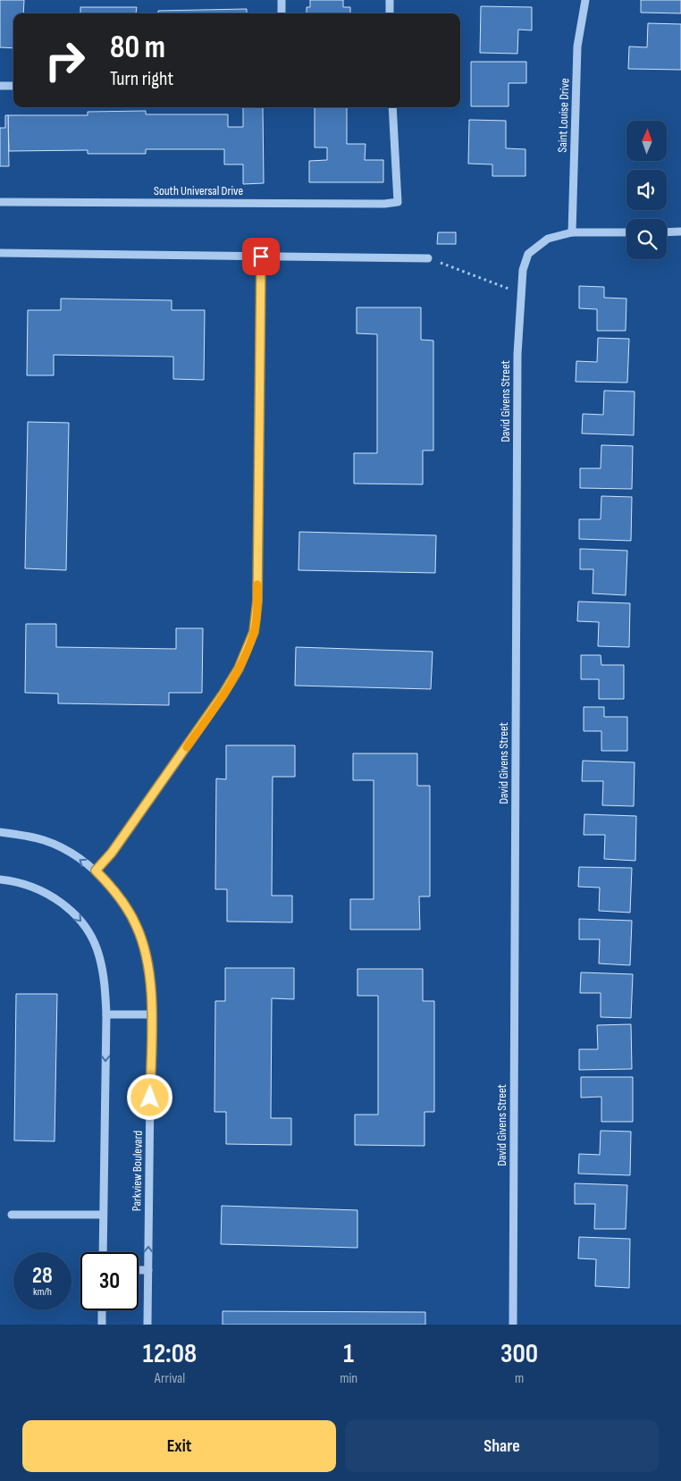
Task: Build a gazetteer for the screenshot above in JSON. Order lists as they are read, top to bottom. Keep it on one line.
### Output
{"streets":{"street":["Saint Louise Drive","South Universal Drive","David Givens Street","Parkview Boulevard"]},"crossings":[["Saint Louise Drive","David Givens Street"]],"north":"top","page":{"turn":["80 m","Turn right"],"speed":"28 km/h","limit":"30","eta":["12:08","Arrival","1","min","300","m"],"buttons":["Exit","Share"]}}
